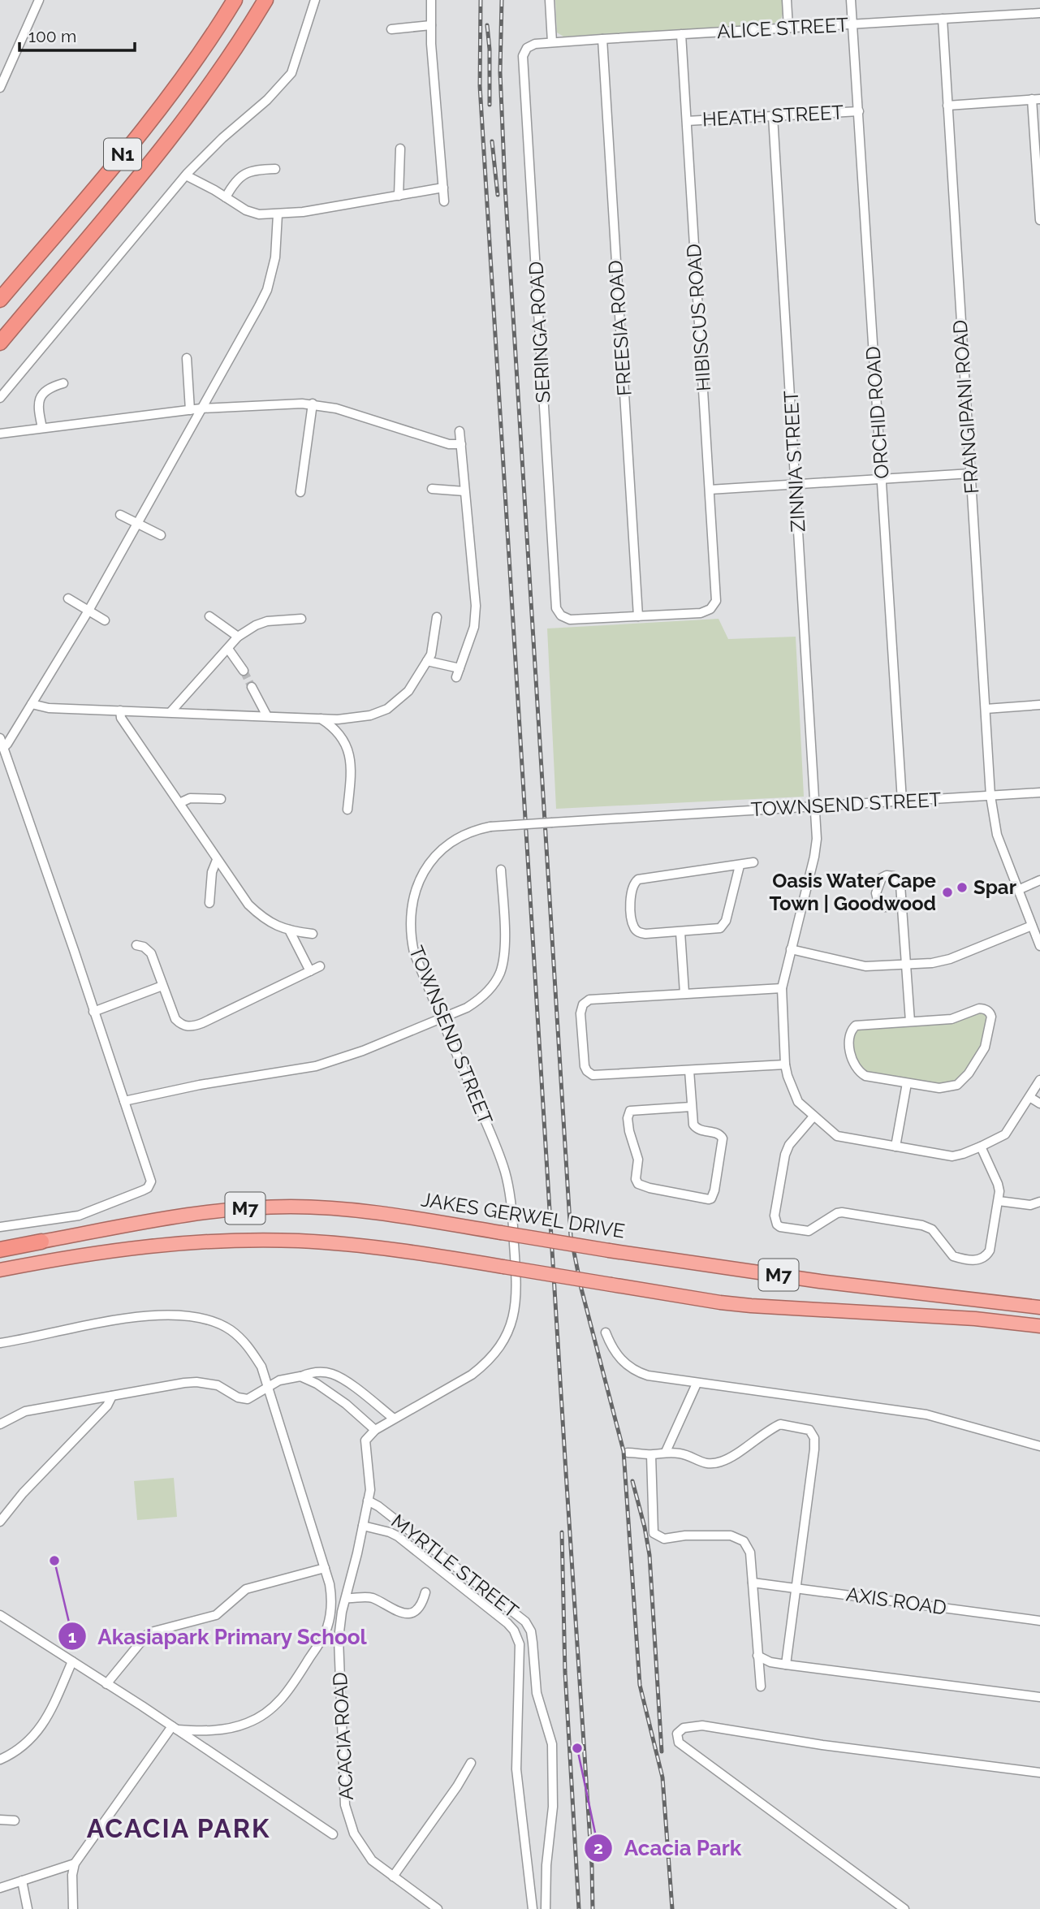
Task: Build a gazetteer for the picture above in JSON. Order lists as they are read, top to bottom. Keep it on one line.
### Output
{"streets":{"highway":["N1","M7","JAKES GERWEL DRIVE"],"street":["ALICE STREET","HEATH STREET","HIBISCUS ROAD","FREESIA ROAD","SERINGA ROAD","FRANGIPANI ROAD","ORCHID ROAD","ZINNIA STREET","TOWNSEND STREET","MYRTLE STREET","AXIS ROAD","ACACIA ROAD"]},"crossings":[["ALICE STREET","HIBISCUS ROAD"],["ALICE STREET","FREESIA ROAD"],["ALICE STREET","SERINGA ROAD"],["ALICE STREET","FRANGIPANI ROAD"],["ALICE STREET","ORCHID ROAD"],["HEATH STREET","HIBISCUS ROAD"],["HEATH STREET","ORCHID ROAD"],["HEATH STREET","ZINNIA STREET"],["HIBISCUS ROAD","FREESIA ROAD"],["HIBISCUS ROAD","SERINGA ROAD"],["FREESIA ROAD","SERINGA ROAD"],["FRANGIPANI ROAD","TOWNSEND STREET"],["ORCHID ROAD","TOWNSEND STREET"],["ZINNIA STREET","TOWNSEND STREET"],["TOWNSEND STREET","ACACIA ROAD"],["MYRTLE STREET","ACACIA ROAD"]],"districts":["ACACIA PARK"],"places":["Spar","Oasis Water Cape Town | Goodwood","Akasiapark Primary School","Acacia Park"],"scale_bar":"100 m"}
